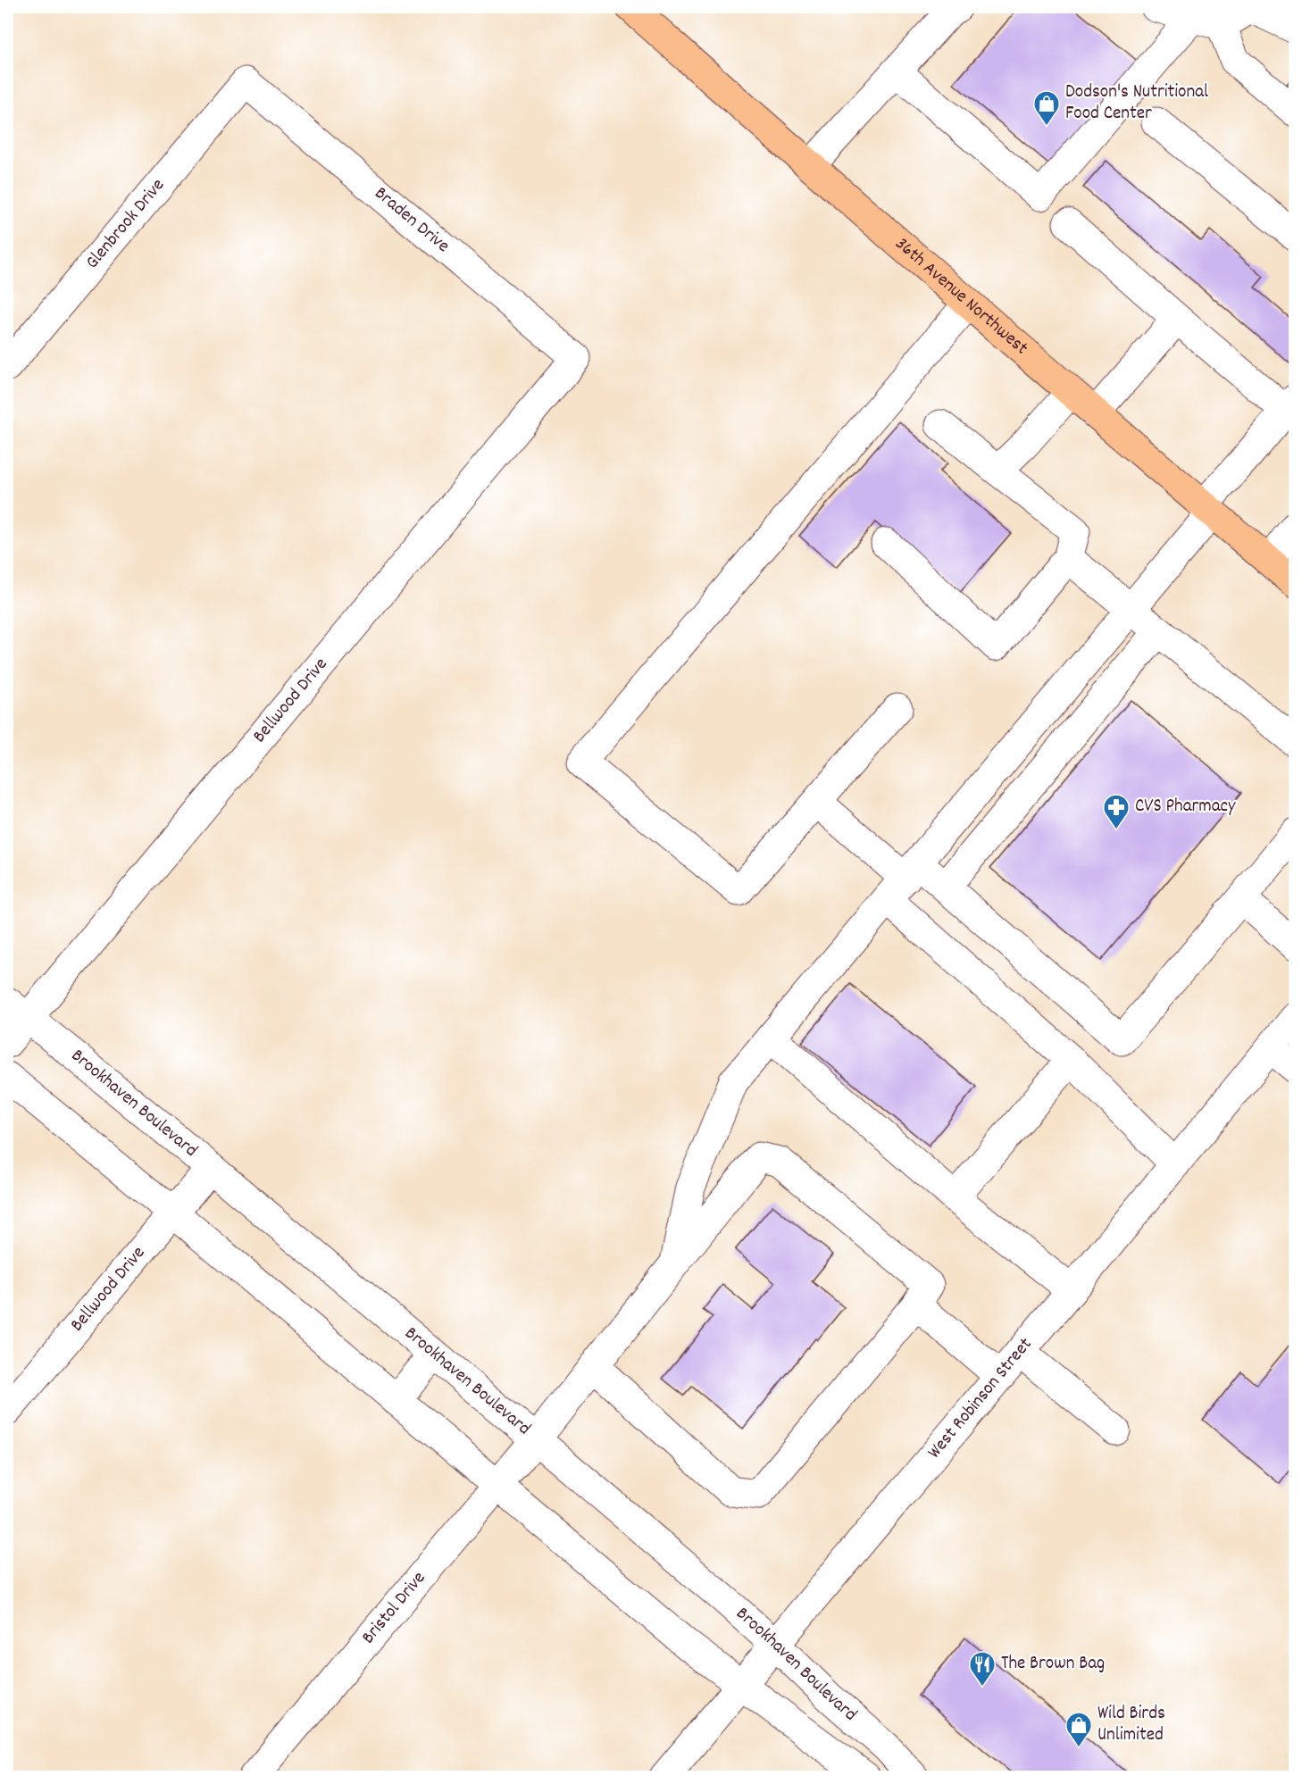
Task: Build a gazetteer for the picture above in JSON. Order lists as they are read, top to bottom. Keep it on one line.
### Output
{"streets":{"main road":["36th Avenue Northwest"],"street":["Braden Drive","Glenbrook Drive","Bellwood Drive","Brookhaven Boulevard","West Robinson Street","Bristol Drive"]},"crossings":[["Braden Drive","Glenbrook Drive"],["Braden Drive","Bellwood Drive"],["Bellwood Drive","Brookhaven Boulevard"],["Brookhaven Boulevard","West Robinson Street"],["Brookhaven Boulevard","Bristol Drive"]],"places":{"shop":["Dodson's Nutritional Food Center","Wild Birds Unlimited"],"pharmacy":["CVS Pharmacy"],"restaurant":["The Brown Bag"]}}
